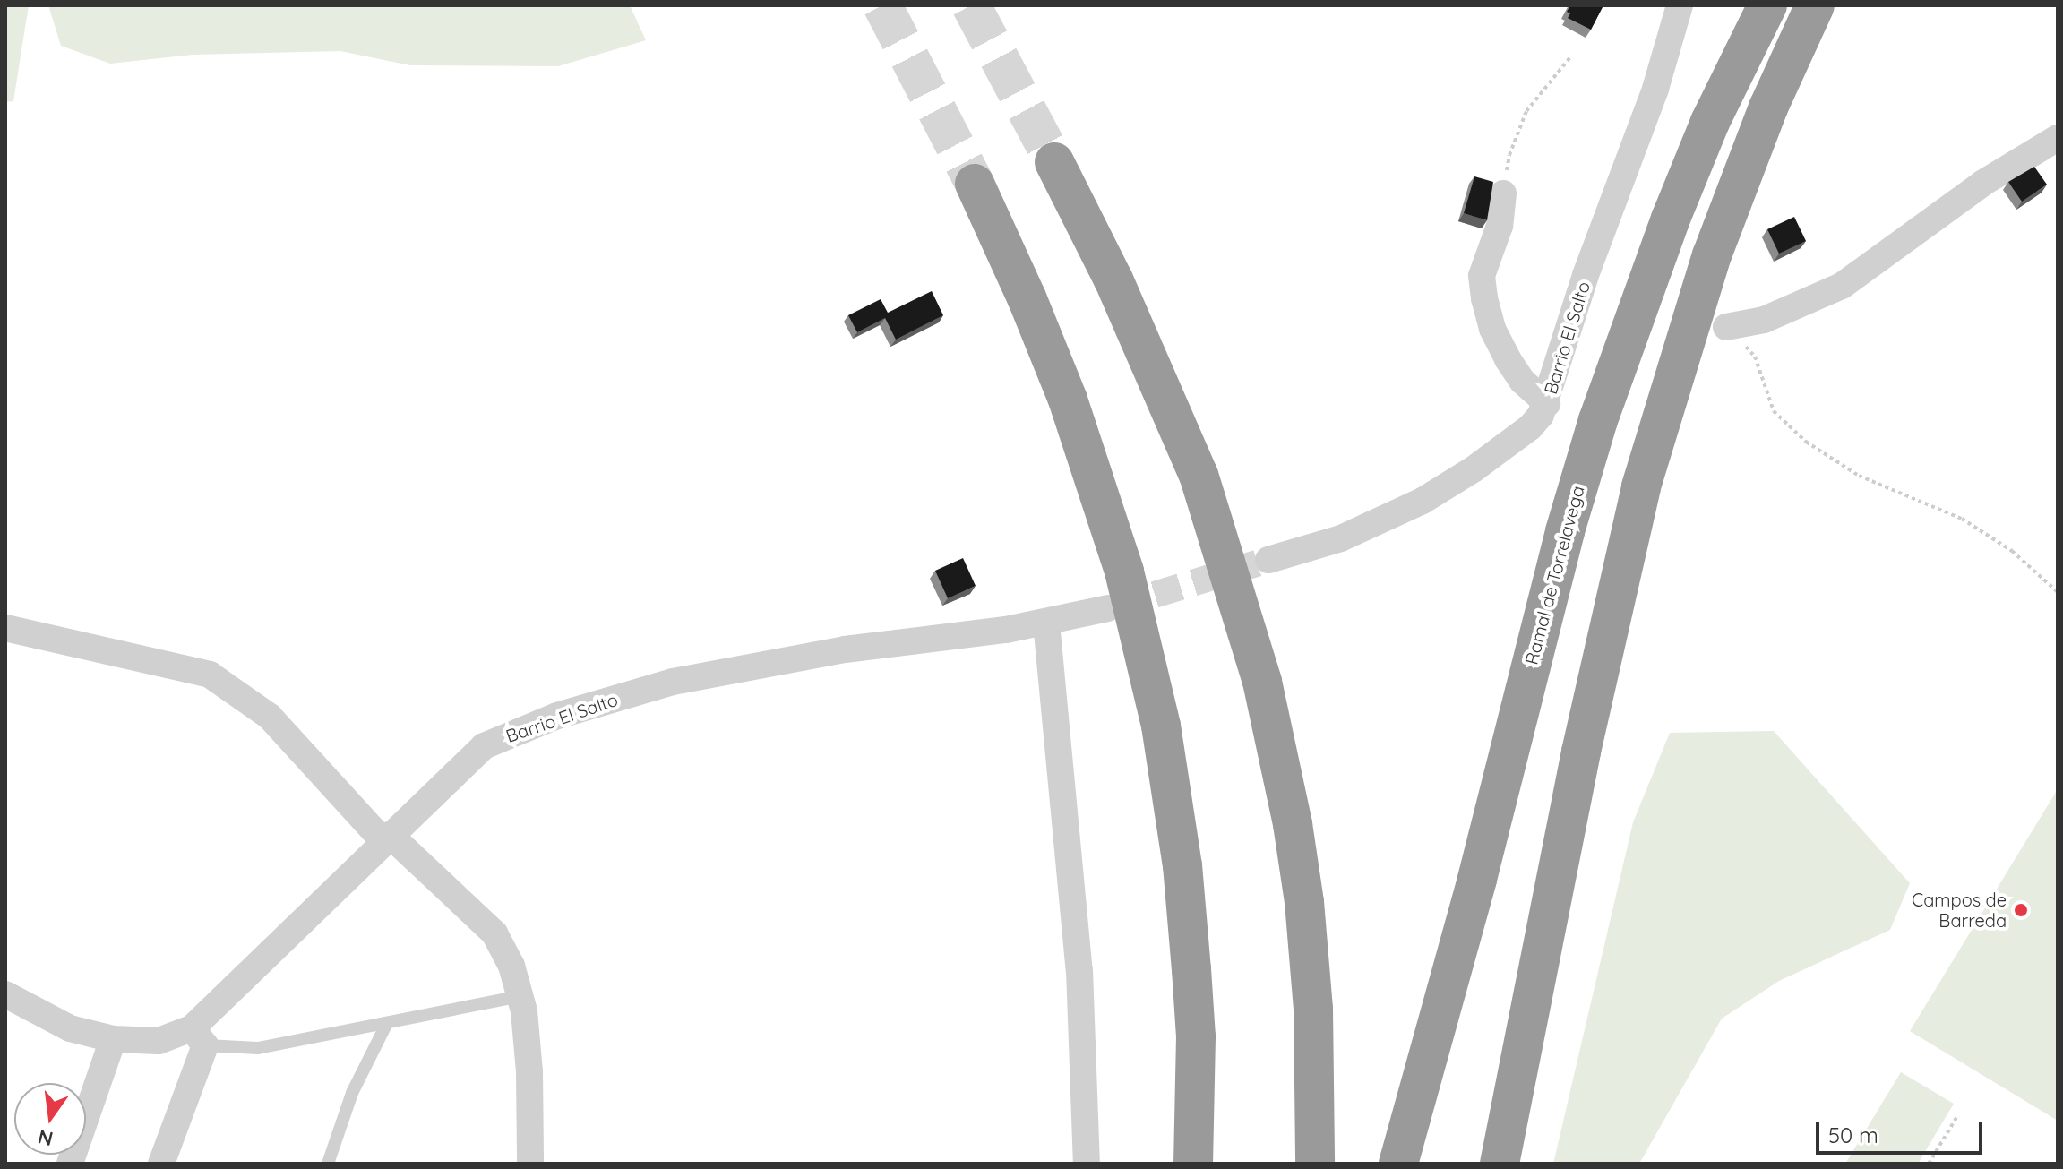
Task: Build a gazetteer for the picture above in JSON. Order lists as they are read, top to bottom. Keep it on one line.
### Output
{"streets":{"highway":["Ramal de Torrelavega"],"street":["Barrio El Salto"]},"places":["Campos de Barreda"],"scale_bar":"50 m","north":"bottom"}
